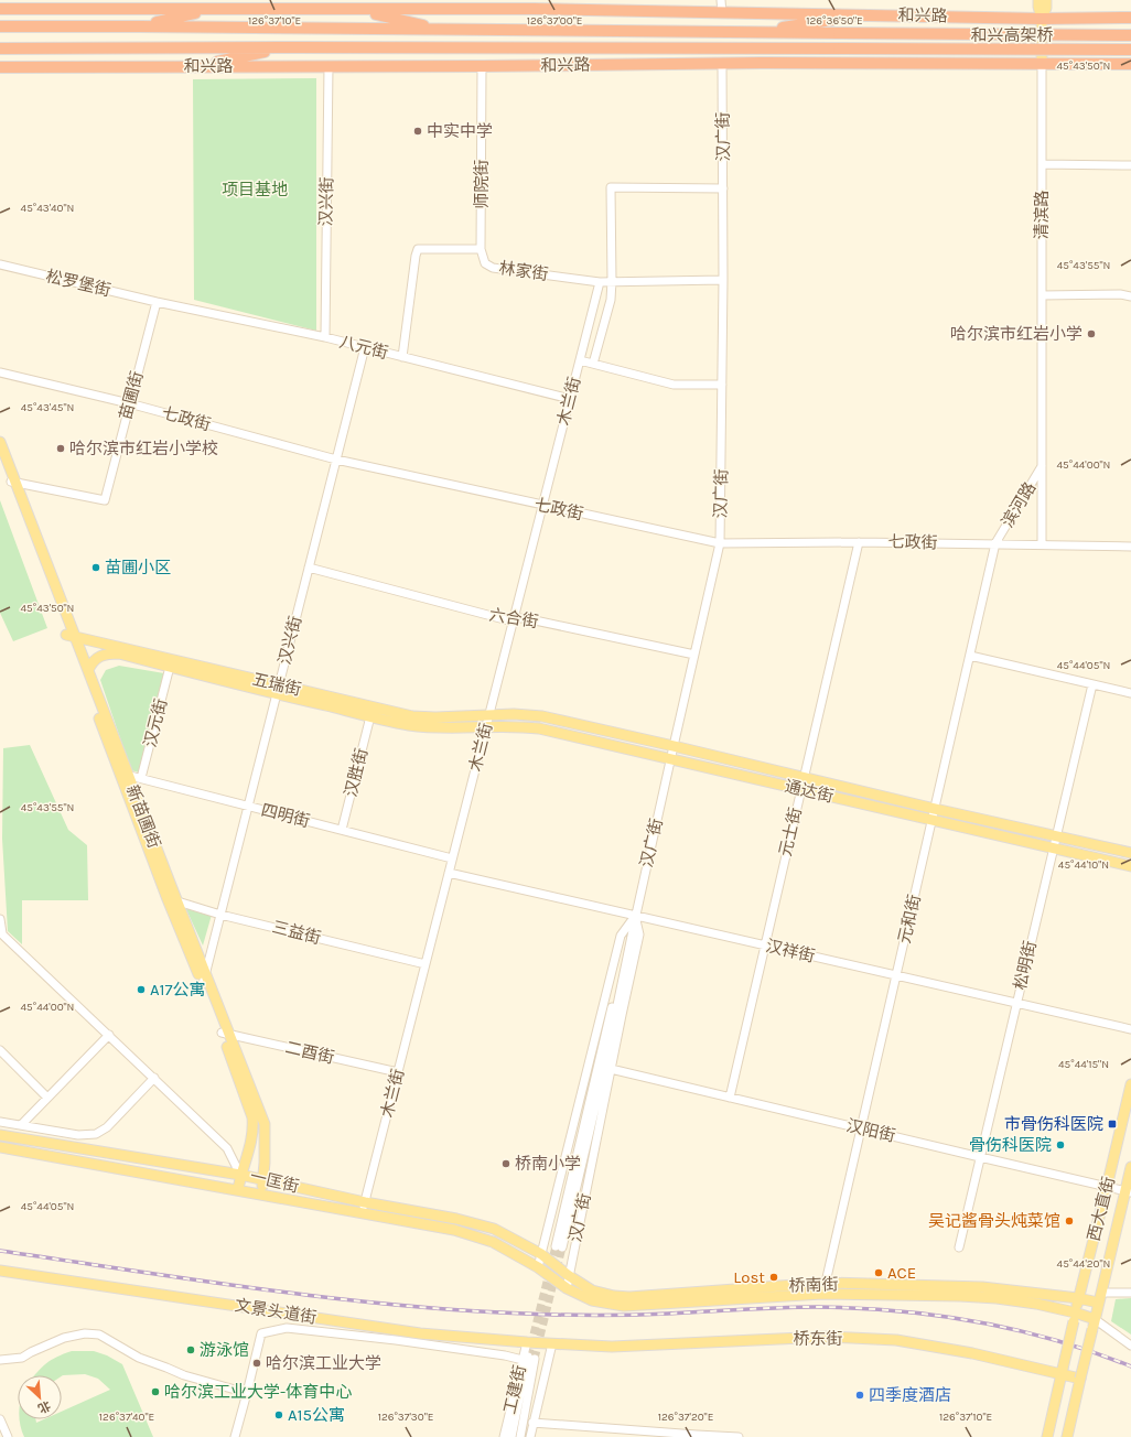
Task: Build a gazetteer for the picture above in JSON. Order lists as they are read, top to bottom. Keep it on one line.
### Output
{"streets":{"highway":["和兴路","和兴高架桥"],"main road":["清滨路","五瑞街","通达街","新苗圃街","一匡街","西大直街","桥南街","文景头道街","桥东街"],"street":["汉广街","师院街","汉兴街","林家街","松罗堡街","八元街","苗圃街","木兰街","七政街","滨河路","六合街","汉元街","汉胜街","四明街","元士街","元和街","三益街","汉祥街","松明街","二酉街","汉阳街","工建街"]},"crossings":[["和兴路","和兴高架桥"],["和兴路","汉广街"],["和兴路","师院街"],["和兴路","汉兴街"],["和兴路","清滨路"],["汉广街","林家街"],["汉广街","七政街"],["汉广街","六合街"],["汉广街","通达街"],["汉广街","汉祥街"],["汉广街","汉阳街"],["汉广街","一匡街"],["汉广街","桥南街"],["师院街","林家街"],["汉兴街","八元街"],["汉兴街","七政街"],["汉兴街","六合街"],["汉兴街","五瑞街"],["汉兴街","四明街"],["汉兴街","新苗圃街"],["汉兴街","三益街"],["清滨路","七政街"],["清滨路","滨河路"],["林家街","八元街"],["林家街","木兰街"],["松罗堡街","八元街"],["松罗堡街","苗圃街"],["八元街","苗圃街"],["八元街","木兰街"],["苗圃街","七政街"],["苗圃街","新苗圃街"],["木兰街","七政街"],["木兰街","六合街"],["木兰街","五瑞街"],["木兰街","通达街"],["木兰街","四明街"],["木兰街","三益街"],["木兰街","汉祥街"],["木兰街","二酉街"],["木兰街","一匡街"],["七政街","滨河路"],["七政街","元士街"],["七政街","元和街"],["滨河路","元和街"],["五瑞街","汉元街"],["五瑞街","汉胜街"],["五瑞街","通达街"],["五瑞街","新苗圃街"],["汉元街","四明街"],["汉胜街","四明街"],["通达街","元士街"],["通达街","元和街"],["通达街","松明街"],["四明街","新苗圃街"],["新苗圃街","三益街"],["新苗圃街","二酉街"],["新苗圃街","一匡街"],["元士街","汉祥街"],["元士街","汉阳街"],["元和街","汉祥街"],["元和街","汉阳街"],["元和街","桥南街"],["汉祥街","松明街"],["松明街","汉阳街"],["汉阳街","西大直街"],["一匡街","桥南街"],["西大直街","桥南街"],["西大直街","桥东街"],["文景头道街","桥东街"],["文景头道街","工建街"],["桥东街","工建街"]],"parks":["项目基地"],"places":{"other":["中实中学","哈尔滨市红岩小学","哈尔滨市红岩小学校","苗圃小区","A17公寓","骨伤科医院","桥南小学","吴记酱骨头炖菜馆","ACE","Lost","游泳馆","哈尔滨工业大学","哈尔滨工业大学-体育中心","四季度酒店","A15公寓"],"transit":["市骨伤科医院"]},"north":"bottom right","coordinates":["126°37'10\"E","126°37'00\"E","126°36'50\"E","45°43'50\"N","45°43'40\"N","45°43'55\"N","45°43'45\"N","45°44'00\"N","45°44'05\"N","45°44'10\"N","45°44'15\"N","45°44'20\"N","126°37'40\"E","126°37'30\"E","126°37'20\"E"]}
